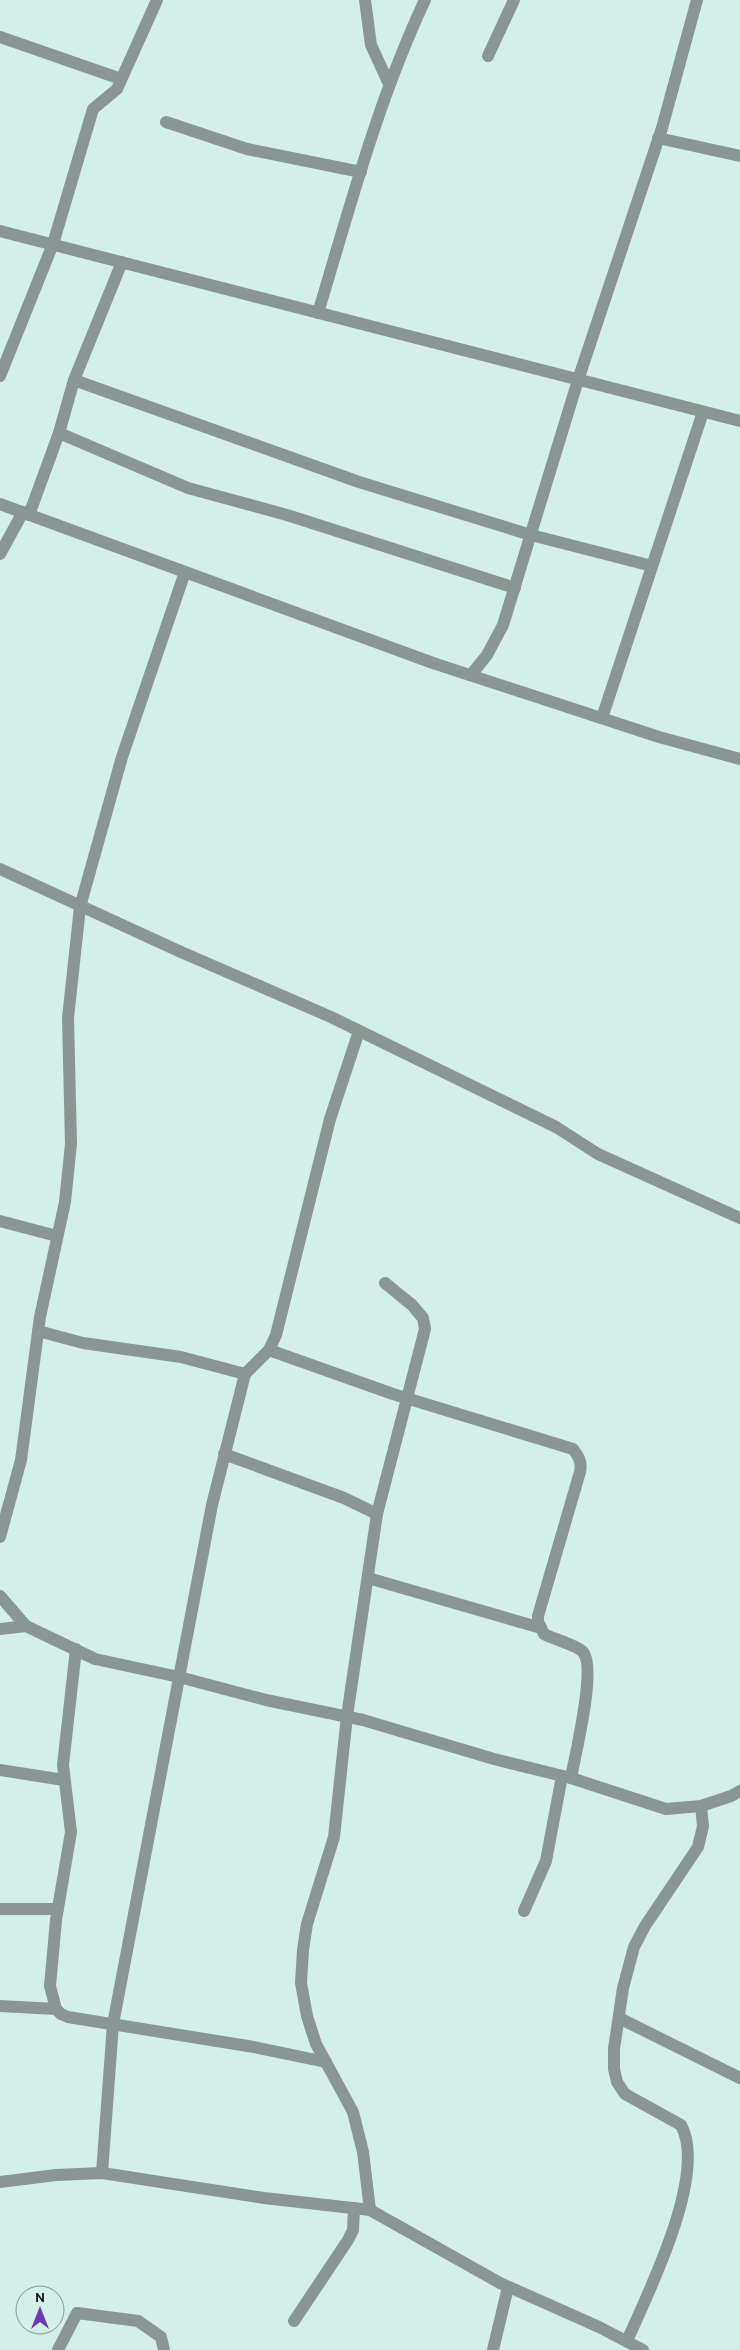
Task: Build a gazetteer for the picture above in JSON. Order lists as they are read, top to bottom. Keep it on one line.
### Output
{"north":"top"}
